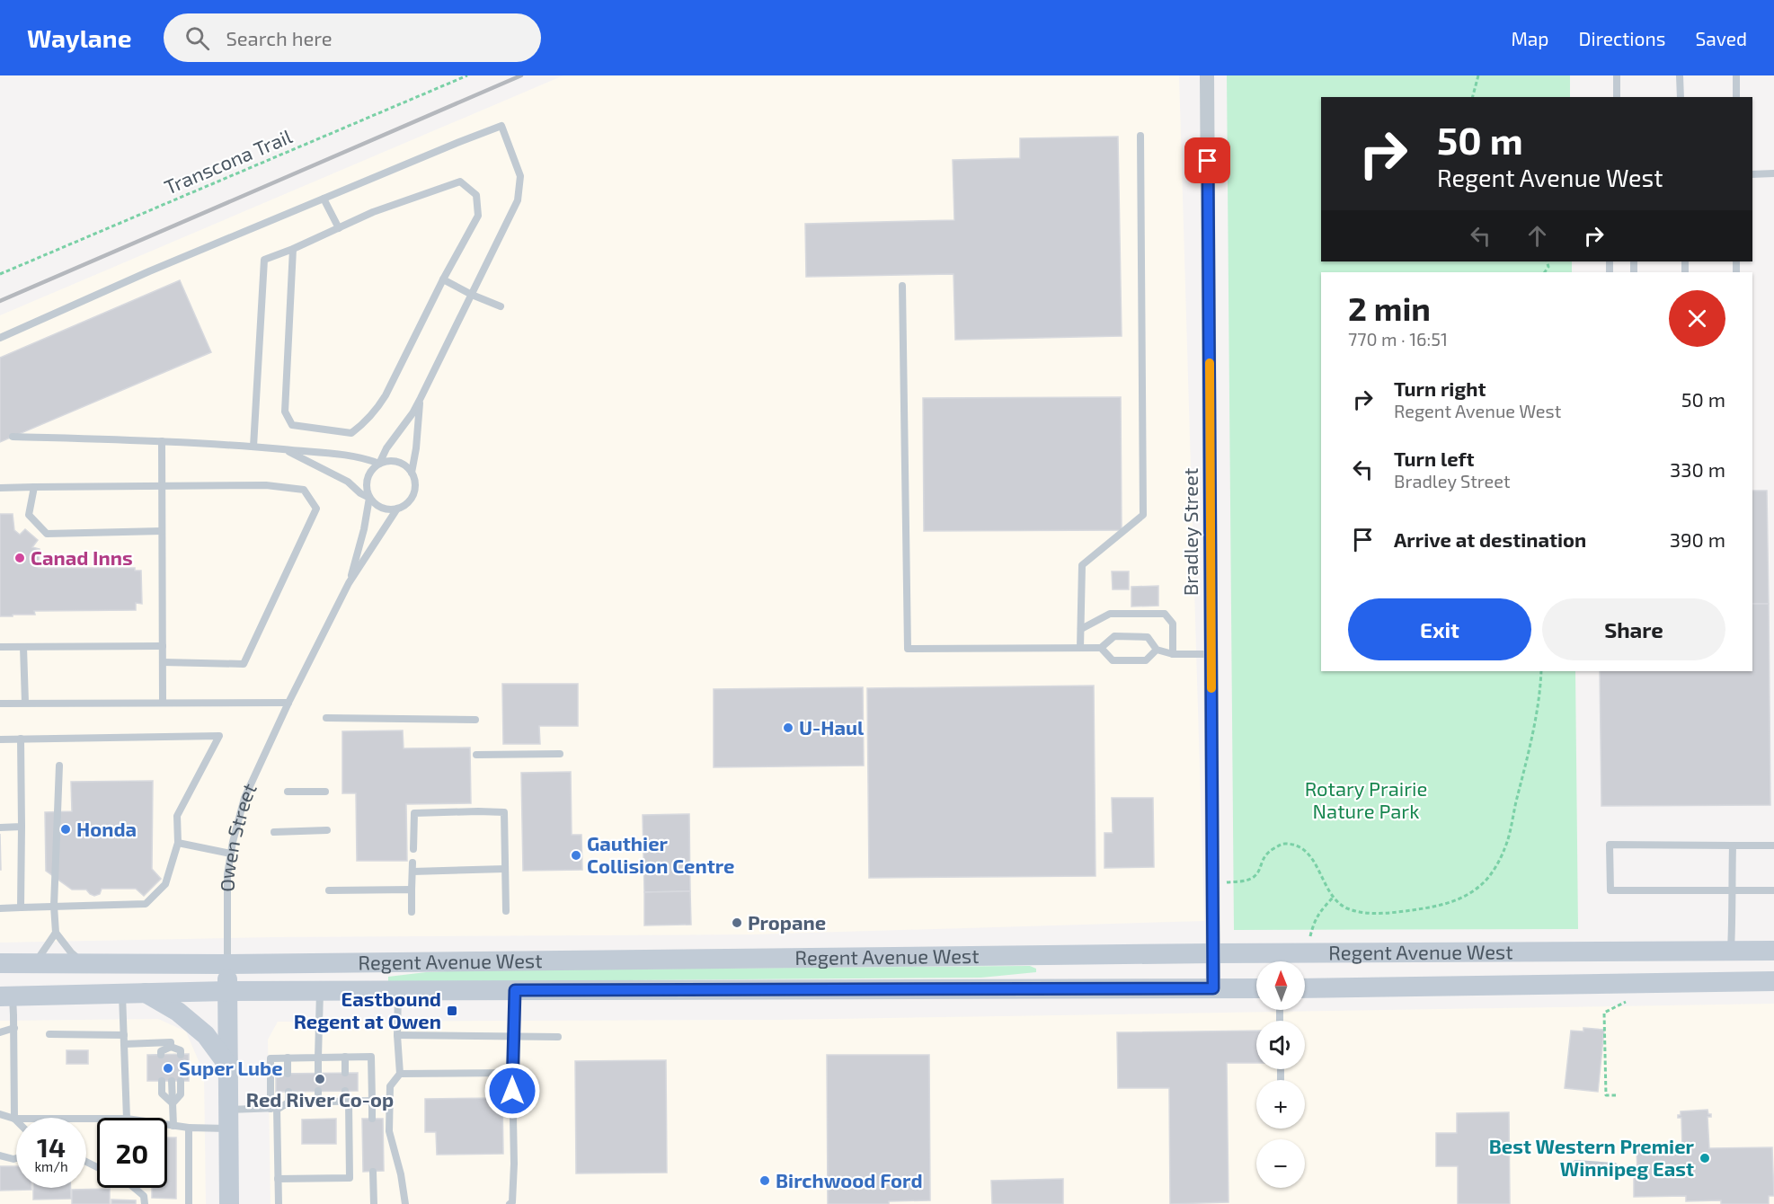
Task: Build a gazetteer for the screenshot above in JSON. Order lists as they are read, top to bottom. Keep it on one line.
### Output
{"streets":{"main road":["Owen Street","Regent Avenue West"],"street":["Bradley Street"],"path":["Transcona Trail"]},"crossings":[["Bradley Street","Regent Avenue West"],["Owen Street","Regent Avenue West"]],"parks":["Rotary Prairie Nature Park"],"places":{"other":["Canad Inns","U-Haul","Honda","Gauthier Collision Centre","Propane","Super Lube","Red River Co-op","Best Western Premier Winnipeg East","Birchwood Ford"],"transit":["Eastbound Regent at Owen"]},"north":"top","page":{"header":"Waylane","search":"Search here","nav":["Map","Directions","Saved"],"turn":["50 m","Regent Avenue West"],"heading":["2 min","770 m · 16:51"],"list":[{"name":"Turn right","note":"Regent Avenue West","value":"50 m"},{"name":"Turn left","note":"Bradley Street","value":"330 m"},{"name":"Arrive at destination","value":"390 m"}],"buttons":["Exit","Share"],"map_buttons":["+","−"],"speed":"14 km/h","limit":"20"}}
